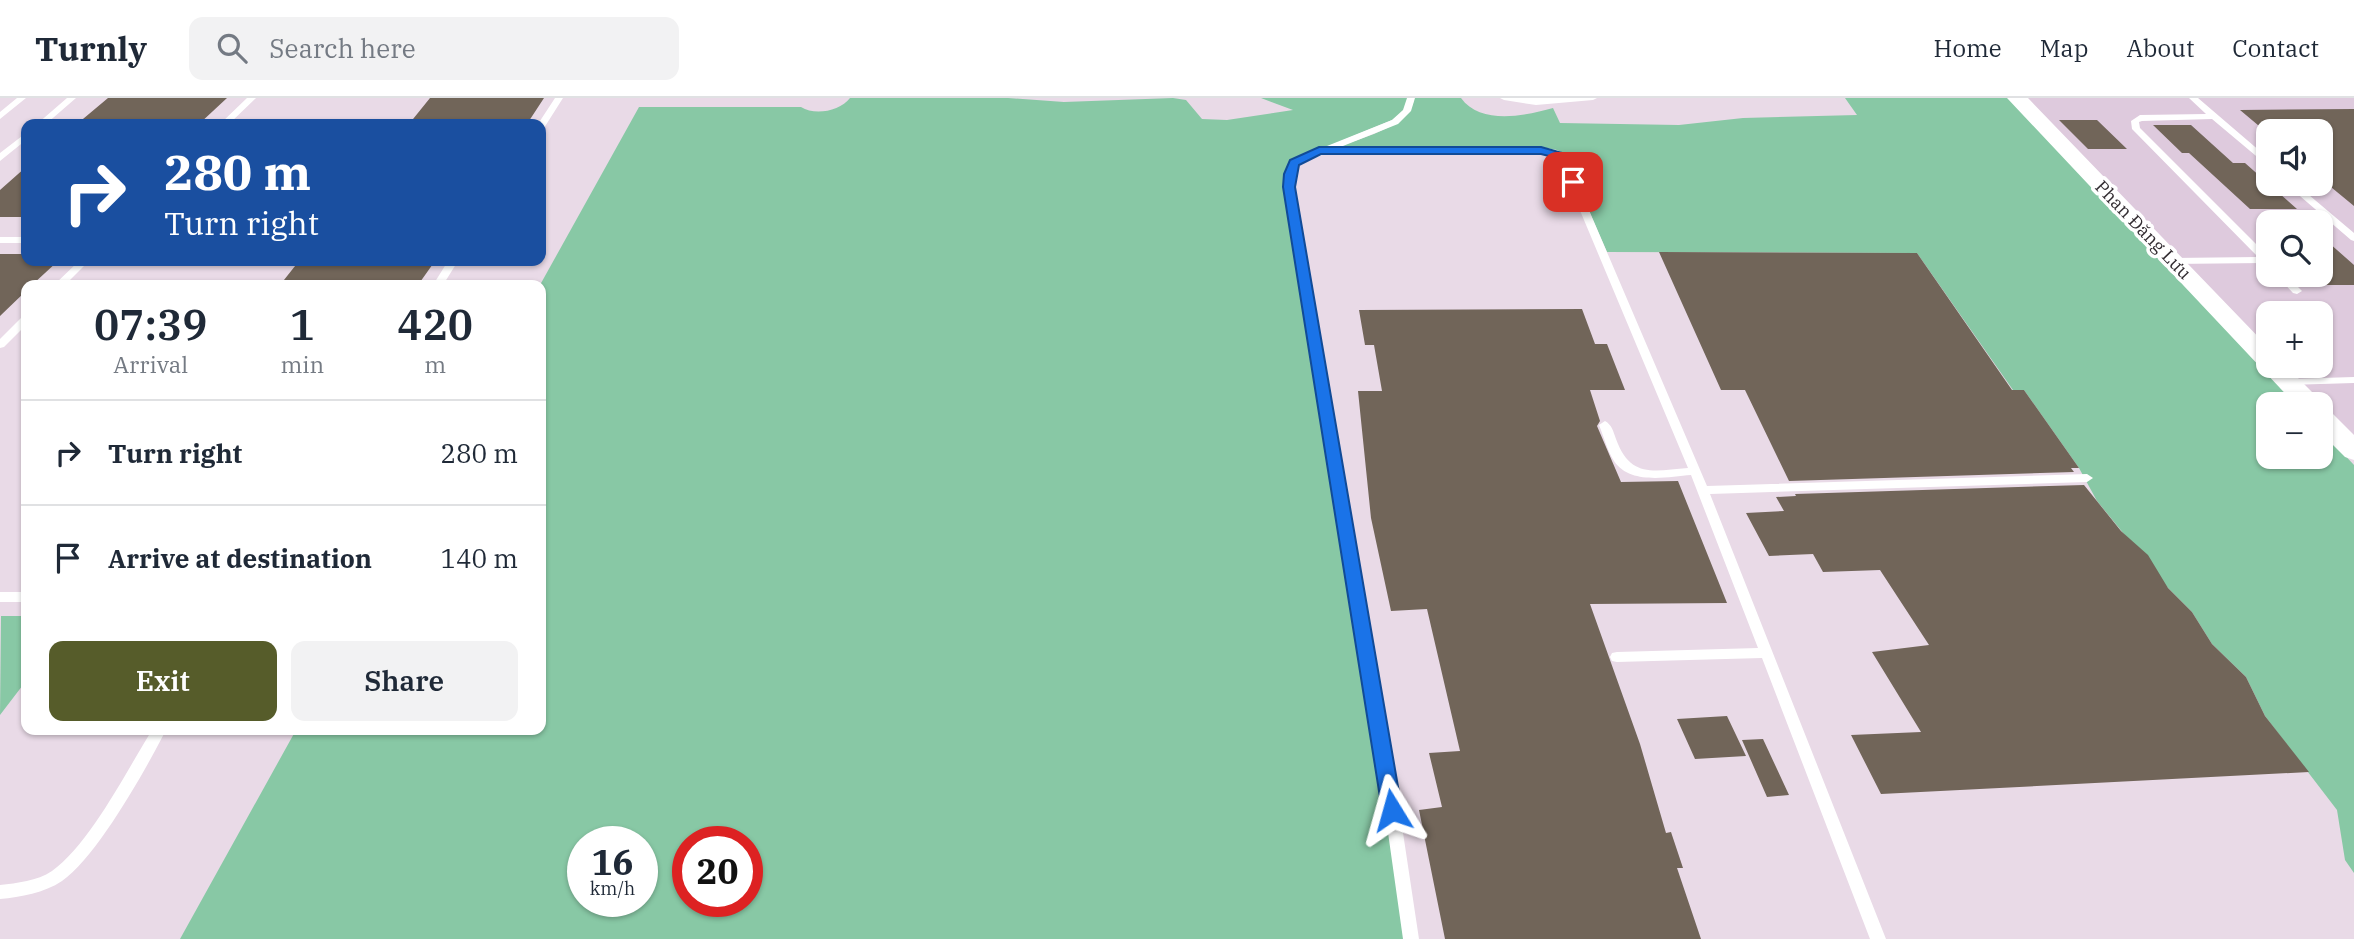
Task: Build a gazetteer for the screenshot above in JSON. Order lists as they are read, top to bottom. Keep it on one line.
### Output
{"streets":{"street":["Phan Đăng Lưu"]},"page":{"header":"Turnly","search":"Search here","nav":["Home","Map","About","Contact"],"map_buttons":["+","−"],"turn":["280 m","Turn right"],"eta":["07:39","Arrival","1","min","420","m"],"list":[{"name":"Turn right","value":"280 m"},{"name":"Arrive at destination","value":"140 m"}],"buttons":["Exit","Share"],"speed":"16 km/h","limit":"20"}}
